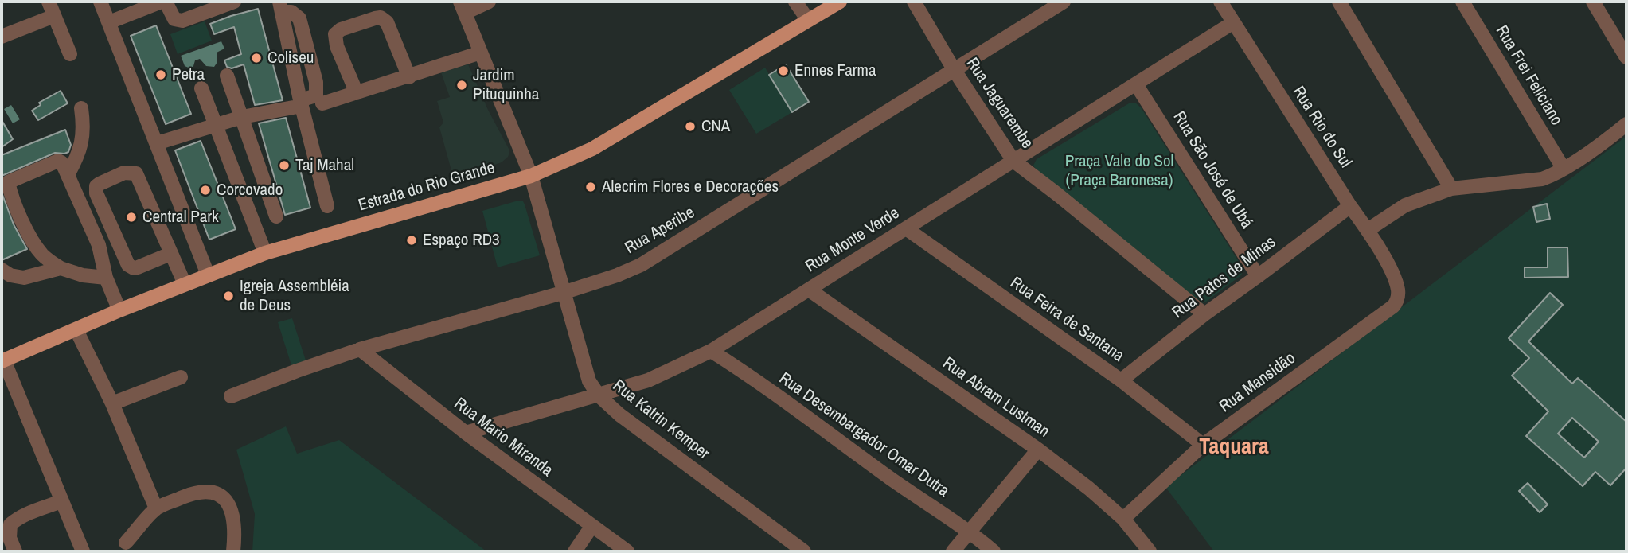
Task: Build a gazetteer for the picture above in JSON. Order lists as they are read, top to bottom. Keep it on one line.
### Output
{"streets":{"main road":["Estrada do Rio Grande"],"street":["Rua Frei Feliciano","Rua Jaguarembe","Rua Rio do Sul","Rua São José de Ubá","Rua Aperibe","Rua Monte Verde","Rua Patos de Minas","Rua Feira de Santana","Rua Mansidão","Rua Abram Lustman","Rua Katrin Kemper","Rua Desembargador Omar Dutra","Rua Mario Miranda"]},"crossings":[["Rua Jaguarembe","Rua Aperibe"],["Rua Jaguarembe","Rua Monte Verde"],["Rua Jaguarembe","Rua Patos de Minas"],["Rua Rio do Sul","Rua Monte Verde"],["Rua Rio do Sul","Rua Patos de Minas"],["Rua Rio do Sul","Rua Mansidão"],["Rua São José de Ubá","Rua Monte Verde"],["Rua São José de Ubá","Rua Patos de Minas"],["Estrada do Rio Grande","Rua Katrin Kemper"],["Rua Aperibe","Rua Katrin Kemper"],["Rua Aperibe","Rua Mario Miranda"],["Rua Monte Verde","Rua Feira de Santana"],["Rua Monte Verde","Rua Abram Lustman"],["Rua Monte Verde","Rua Katrin Kemper"],["Rua Monte Verde","Rua Desembargador Omar Dutra"],["Rua Monte Verde","Rua Mario Miranda"],["Rua Patos de Minas","Rua Feira de Santana"],["Rua Feira de Santana","Rua Mansidão"],["Rua Mansidão","Rua Abram Lustman"]],"districts":["Taquara"],"parks":["Praça Vale do Sol (Praça Baronesa)"],"places":["Coliseu","Ennes Farma","Petra","Jardim Pituquinha","CNA","Taj Mahal","Alecrim Flores e Decorações","Corcovado","Central Park","Espaço RD3","Igreja Assembléia de Deus"]}
